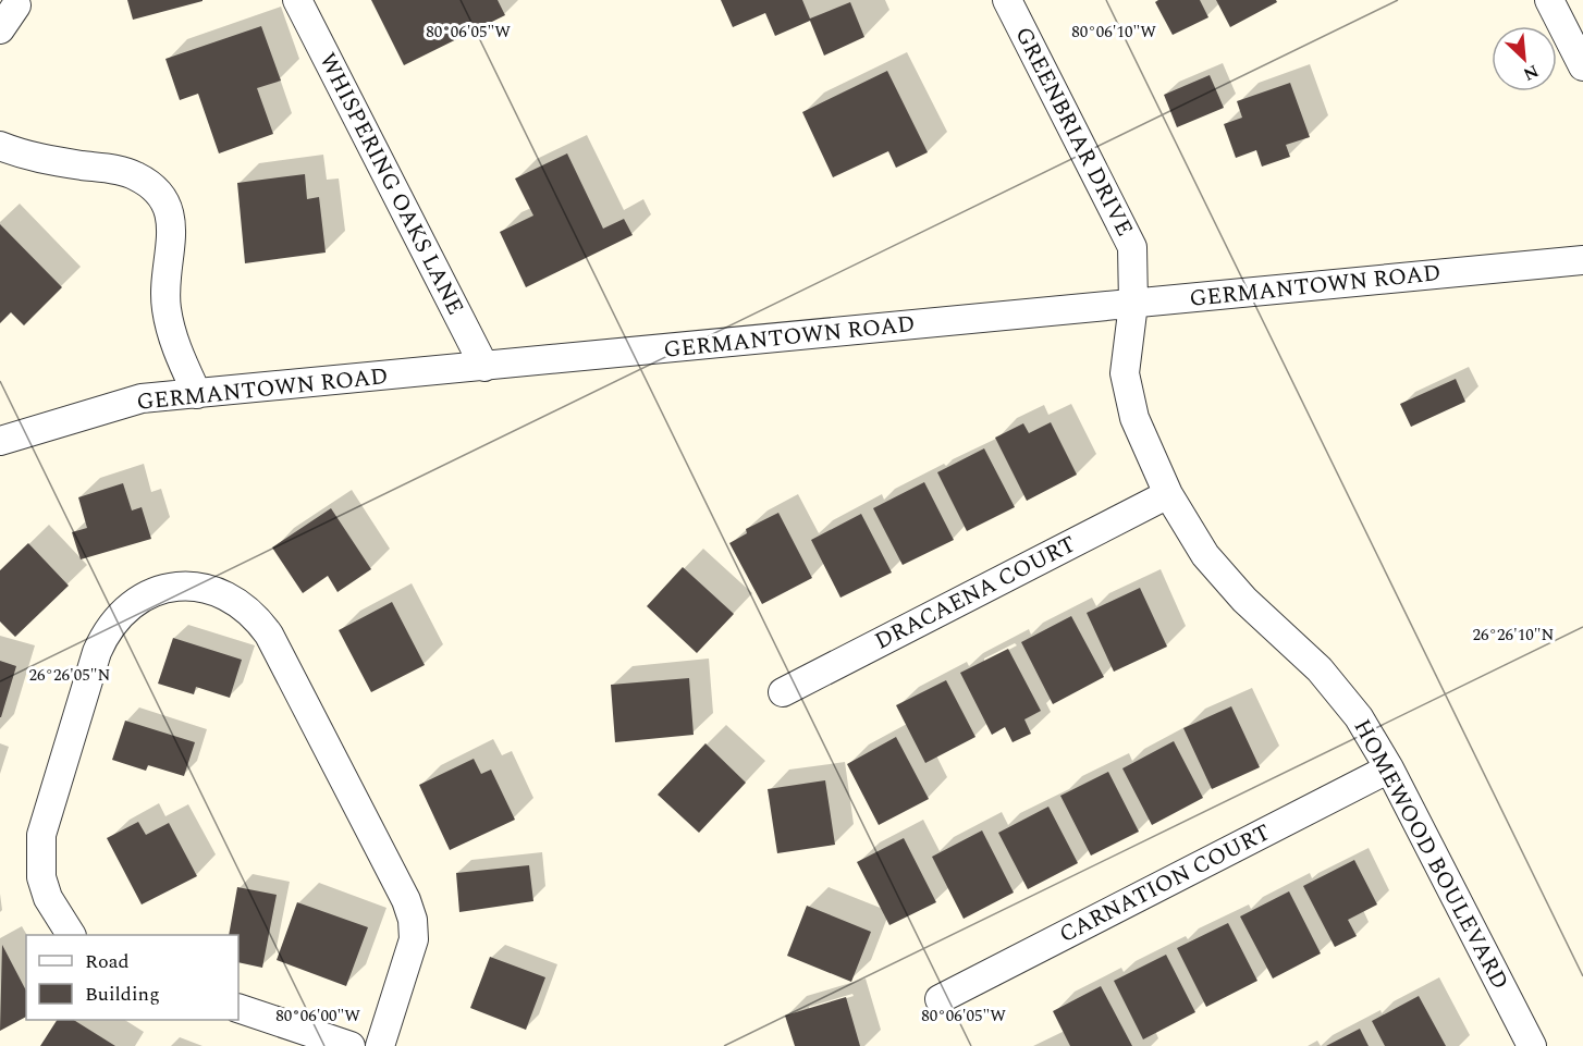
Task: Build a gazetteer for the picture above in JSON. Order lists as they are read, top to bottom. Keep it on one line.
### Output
{"streets":{"street":["GREENBRIAR DRIVE","WHISPERING OAKS LANE","GERMANTOWN ROAD","DRACAENA COURT","HOMEWOOD BOULEVARD","CARNATION COURT"]},"crossings":[["GREENBRIAR DRIVE","GERMANTOWN ROAD"],["GREENBRIAR DRIVE","HOMEWOOD BOULEVARD"],["WHISPERING OAKS LANE","GERMANTOWN ROAD"],["GERMANTOWN ROAD","HOMEWOOD BOULEVARD"],["DRACAENA COURT","HOMEWOOD BOULEVARD"],["HOMEWOOD BOULEVARD","CARNATION COURT"]],"legend":["Road","Building"],"north":"bottom right","coordinates":["80°06'05\"W","80°06'10\"W","26°26'10\"N","26°26'05\"N","80°06'00\"W"]}
